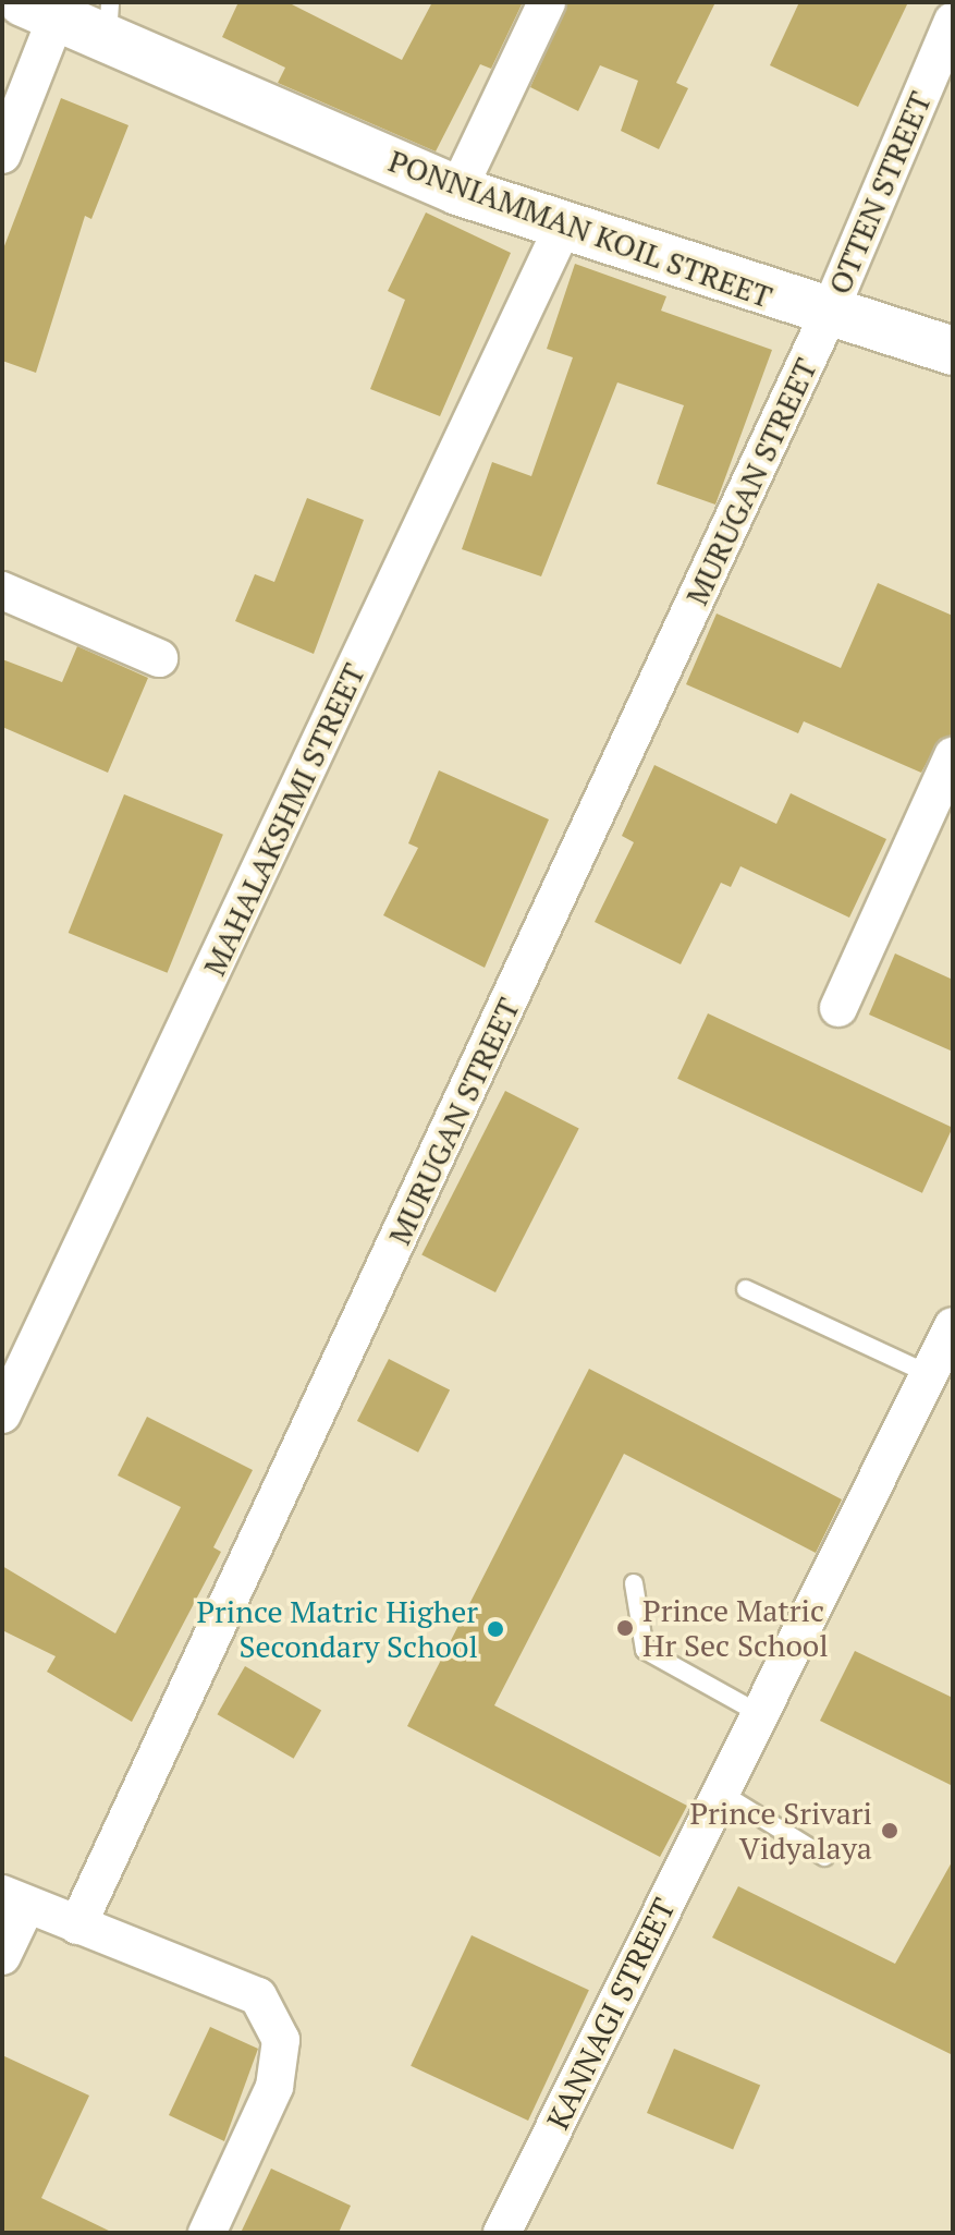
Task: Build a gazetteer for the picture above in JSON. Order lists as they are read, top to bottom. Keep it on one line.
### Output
{"streets":{"street":["OTTEN STREET","PONNIAMMAN KOIL STREET","MURUGAN STREET","MAHALAKSHMI STREET","KANNAGI STREET"]},"crossings":[["OTTEN STREET","PONNIAMMAN KOIL STREET"],["OTTEN STREET","MURUGAN STREET"],["PONNIAMMAN KOIL STREET","MURUGAN STREET"],["PONNIAMMAN KOIL STREET","MAHALAKSHMI STREET"]],"places":["Prince Matric Hr Sec School","Prince Matric Higher Secondary School","Prince Srivari Vidyalaya"]}
